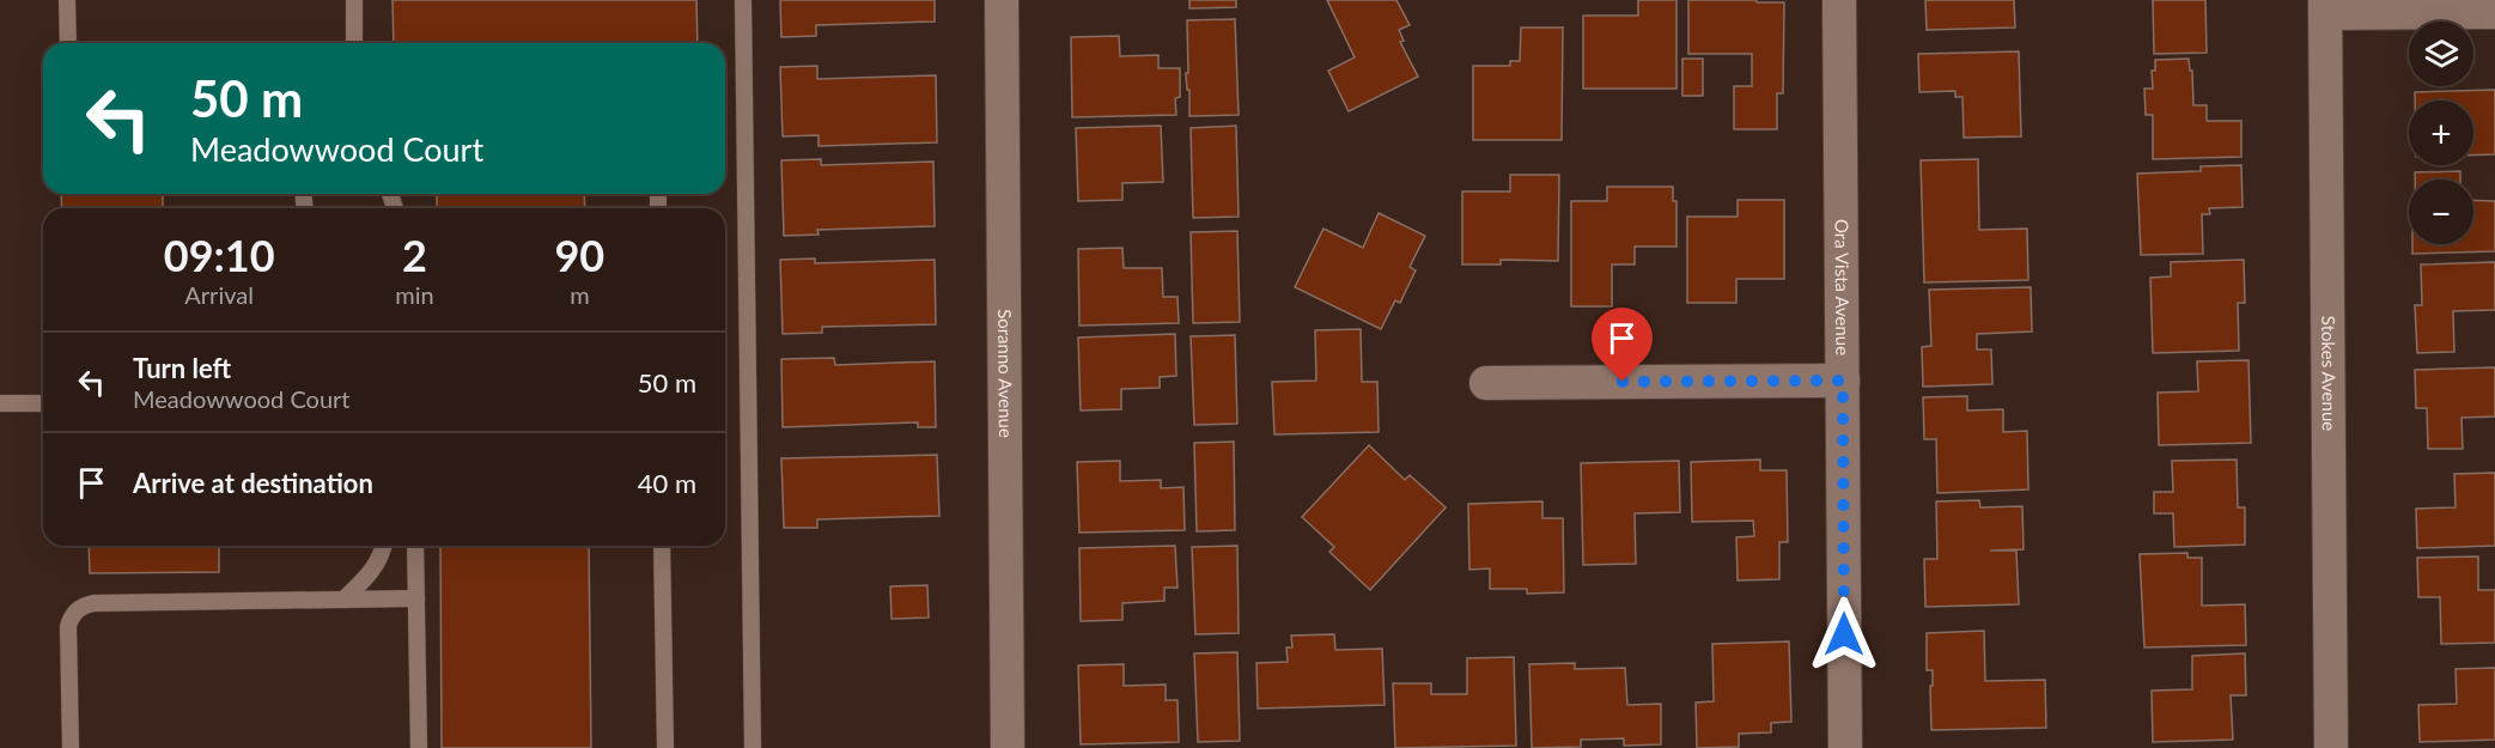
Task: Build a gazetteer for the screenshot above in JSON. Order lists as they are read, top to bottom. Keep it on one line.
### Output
{"streets":{"street":["Ora Vista Avenue","Soranno Avenue","Stokes Avenue"]},"page":{"map_buttons":["+","−"],"turn":["50 m","Meadowwood Court"],"eta":["09:10","Arrival","2","min","90","m"],"list":[{"name":"Turn left","note":"Meadowwood Court","value":"50 m"},{"name":"Arrive at destination","value":"40 m"}]}}
